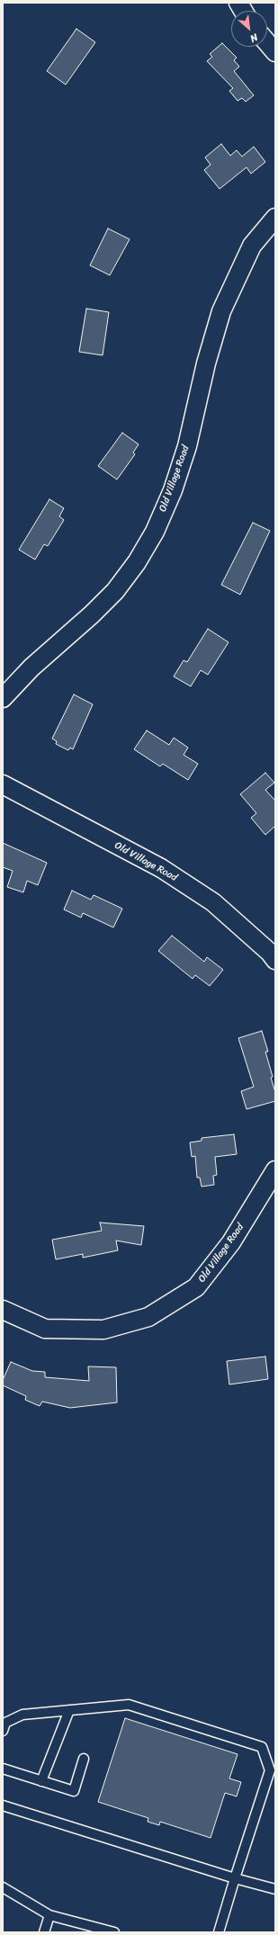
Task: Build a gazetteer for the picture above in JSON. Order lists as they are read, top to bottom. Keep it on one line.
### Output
{"streets":{"street":["Old Village Road"]},"north":"bottom right"}
